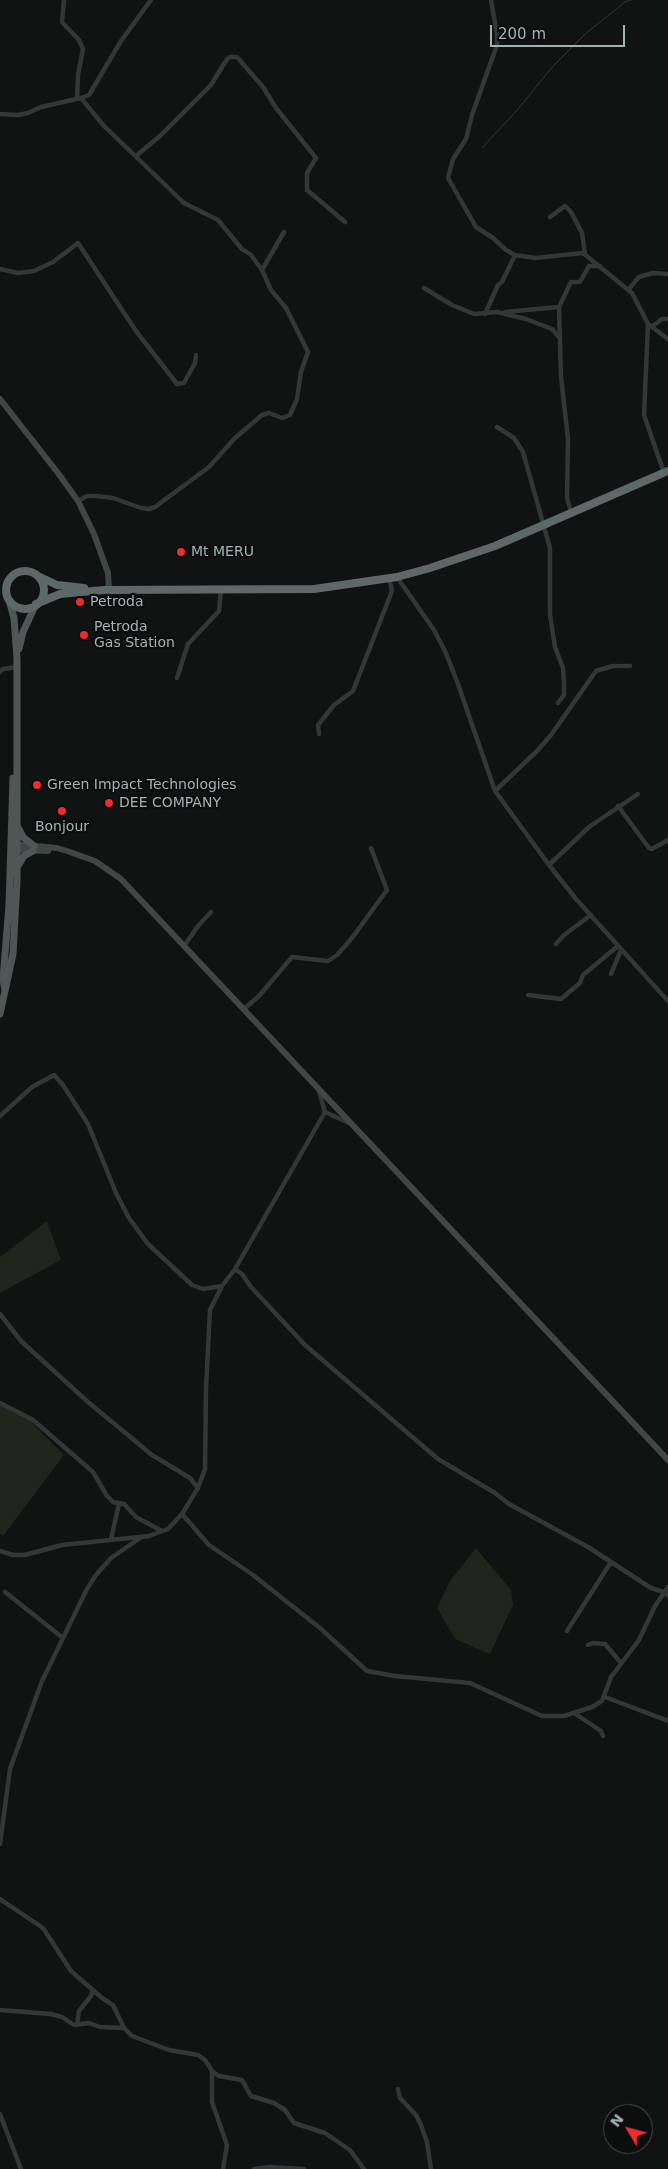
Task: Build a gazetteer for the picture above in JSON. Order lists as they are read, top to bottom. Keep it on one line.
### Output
{"places":["Mt MERU","Petroda","Petroda Gas Station","Green Impact Technologies","DEE COMPANY","Bonjour"],"scale_bar":"200 m","north":"top left"}
